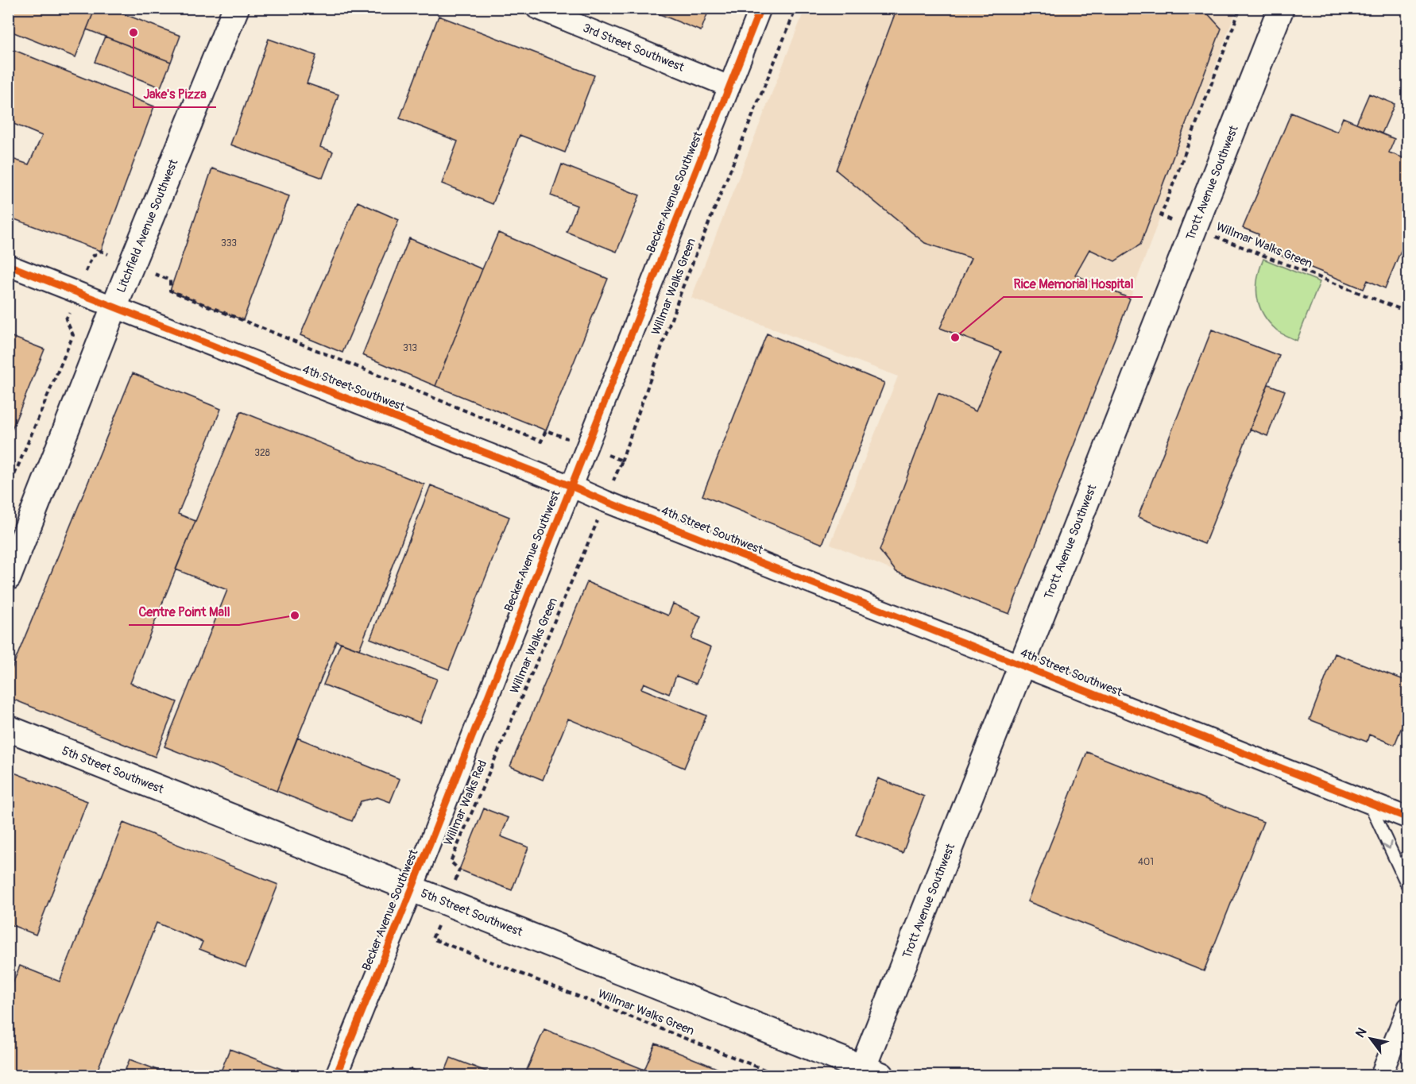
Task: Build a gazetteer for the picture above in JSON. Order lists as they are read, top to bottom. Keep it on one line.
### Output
{"streets":{"street":["3rd Street Southwest","Trott Avenue Southwest","Becker Avenue Southwest","Litchfield Avenue Southwest","4th Street Southwest","5th Street Southwest"],"path":["Willmar Walks Green"]},"crossings":[["3rd Street Southwest","Becker Avenue Southwest"],["Trott Avenue Southwest","Willmar Walks Green"],["Trott Avenue Southwest","4th Street Southwest"],["Trott Avenue Southwest","5th Street Southwest"],["Becker Avenue Southwest","4th Street Southwest"],["Becker Avenue Southwest","5th Street Southwest"],["Litchfield Avenue Southwest","4th Street Southwest"]],"places":["Jake's Pizza","Rice Memorial Hospital","Centre Point Mall"],"house_numbers":["333","313","328","401"],"north":"top left"}
